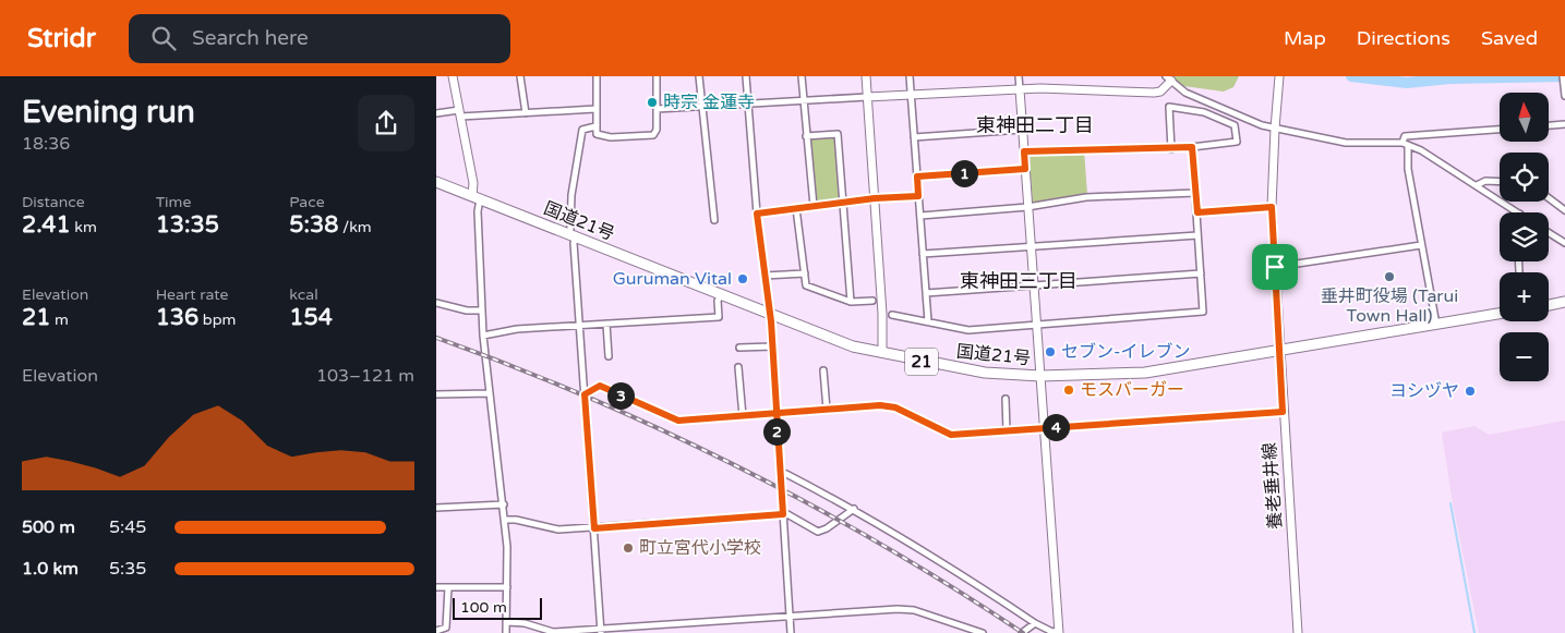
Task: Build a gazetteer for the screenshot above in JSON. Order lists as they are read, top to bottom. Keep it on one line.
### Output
{"streets":{"highway":["国道21号","21"],"street":["養老垂井線"]},"crossings":[["国道21号","養老垂井線"]],"districts":["東神田二丁目","東神田三丁目"],"places":["時宗 金蓮寺","垂井町役場 (Tarui Town Hall)","Guruman Vital","セブン-イレブン","モスバーガー","ヨシヅヤ","町立宮代小学校"],"scale_bar":"100 m","north":"top","page":{"header":"Stridr","search":"Search here","nav":["Map","Directions","Saved"],"heading":["Evening run","18:36"],"map_buttons":["+","−"],"pins":["1","3","4","2"],"stats":[["Distance","2.41 km"],["Time","13:35"],["Pace","5:38 /km"],["Elevation","21 m"],["Heart rate","136 bpm"],["kcal","154"]],"chart":["Elevation","103–121 m"],"list":[{"name":"500 m","note":"5:45"},{"name":"1.0 km","note":"5:35"}],"scale":"100 m"}}
